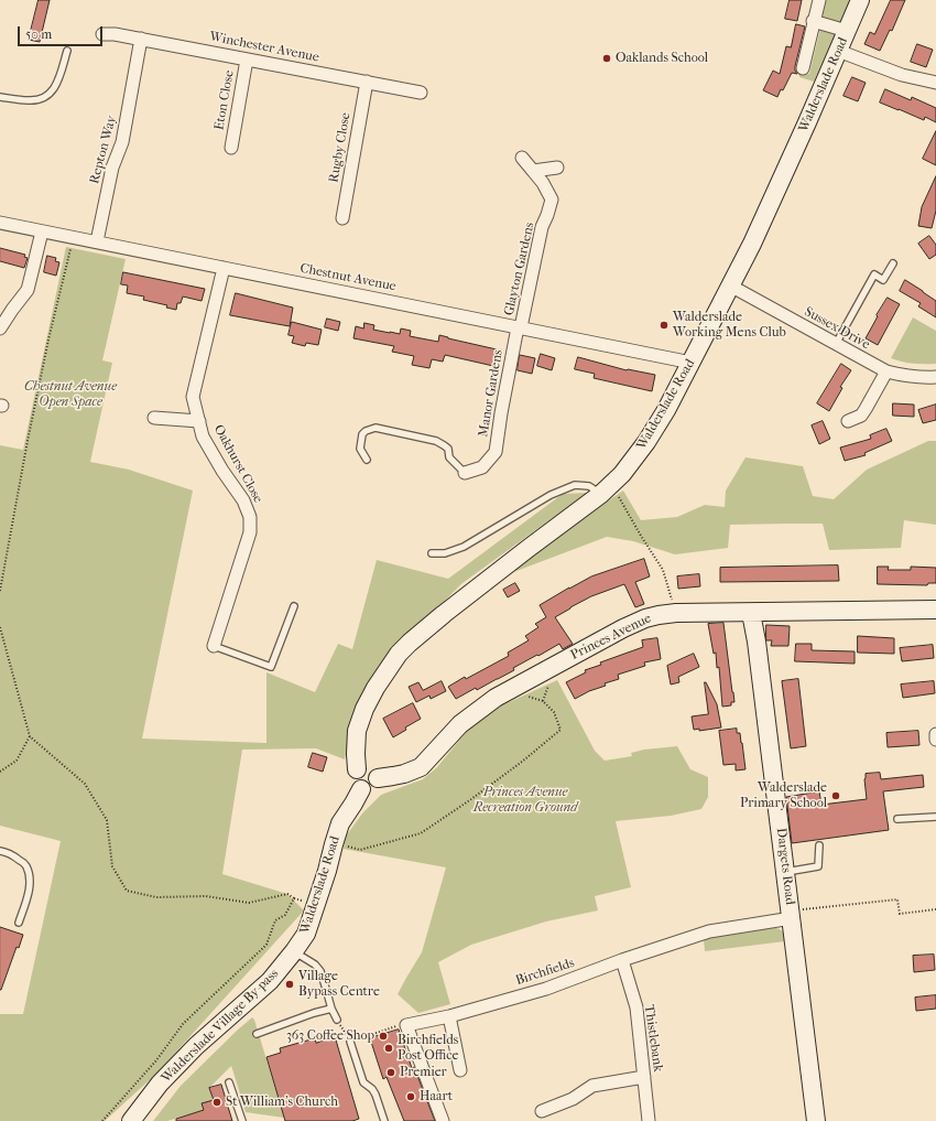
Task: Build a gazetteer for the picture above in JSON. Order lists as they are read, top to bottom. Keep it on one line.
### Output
{"streets":{"street":["Winchester Avenue","Walderslade Road","Eton Close","Rugby Close","Repton Way","Glayton Gardens","Chestnut Avenue","Sussex Drive","Manor Gardens","Oakhurst Close","Princes Avenue","Dargets Road","Birchfields","Walderslade Village By-pass","Thistlebank"]},"crossings":[["Winchester Avenue","Eton Close"],["Winchester Avenue","Rugby Close"],["Winchester Avenue","Repton Way"],["Walderslade Road","Chestnut Avenue"],["Walderslade Road","Sussex Drive"],["Walderslade Road","Princes Avenue"],["Walderslade Road","Walderslade Village By-pass"],["Repton Way","Chestnut Avenue"],["Glayton Gardens","Chestnut Avenue"],["Glayton Gardens","Manor Gardens"],["Chestnut Avenue","Manor Gardens"],["Chestnut Avenue","Oakhurst Close"],["Princes Avenue","Dargets Road"],["Dargets Road","Birchfields"],["Birchfields","Thistlebank"]],"parks":["Chestnut Avenue Open Space","Princes Avenue Recreation Ground"],"places":["Oaklands School","Walderslade Working Mens Club","Walderslade Primary School","Village Bypass Centre","363 Coffee Shop","Birchfields Post Office","Premier","Haart","St William's Church"],"scale_bar":"50 m"}
